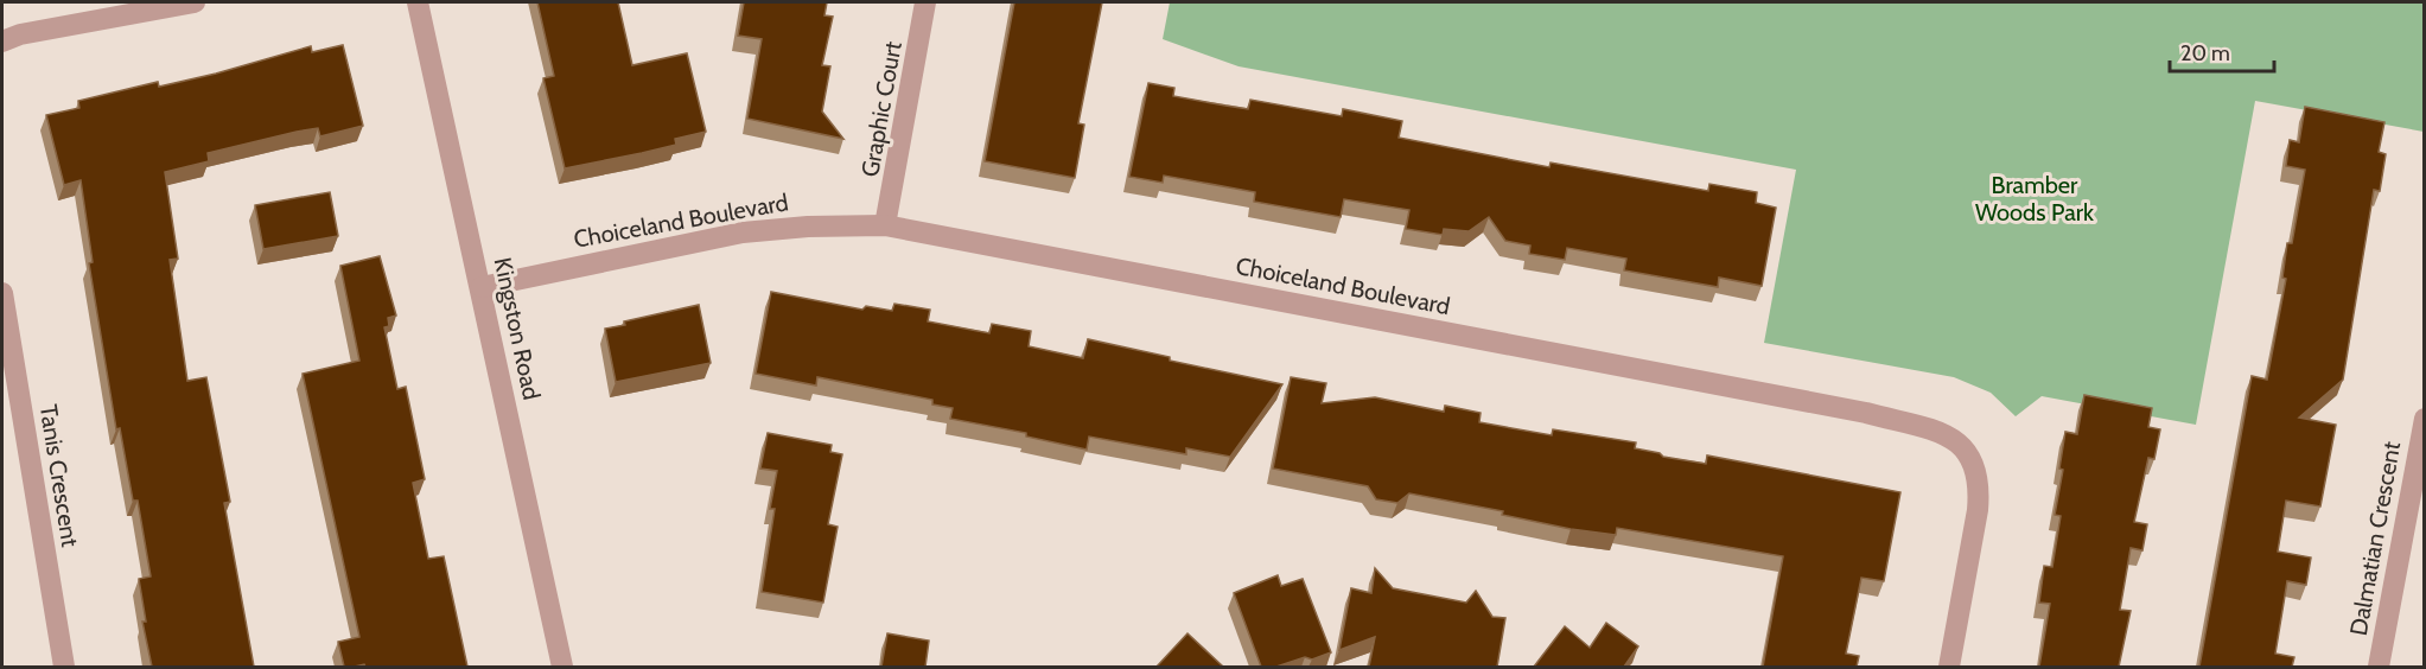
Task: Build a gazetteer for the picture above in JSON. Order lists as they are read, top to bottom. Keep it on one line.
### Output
{"streets":{"street":["Graphic Court","Choiceland Boulevard","Kingston Road","Tanis Crescent","Dalmatian Crescent"]},"crossings":[["Graphic Court","Choiceland Boulevard"],["Choiceland Boulevard","Kingston Road"]],"parks":["Bramber Woods Park"],"scale_bar":"20 m"}
